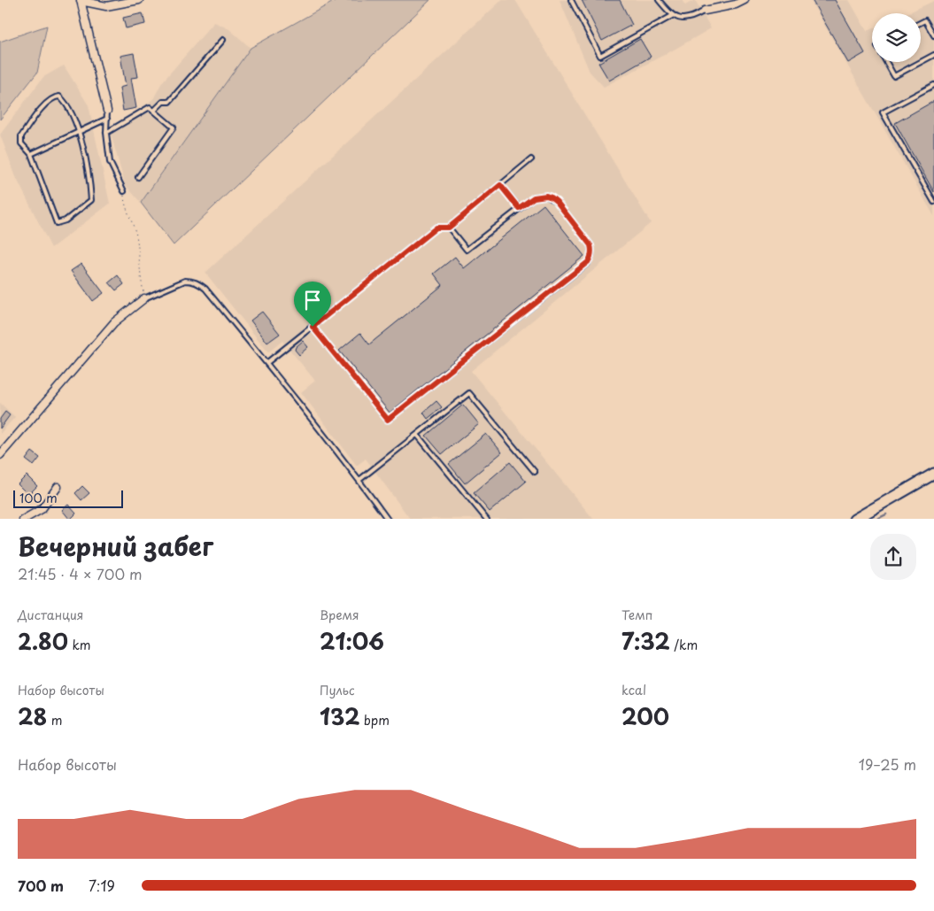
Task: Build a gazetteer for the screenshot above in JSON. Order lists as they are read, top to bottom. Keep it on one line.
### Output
{"scale_bar":"100 m","page":{"scale":"100 m","heading":["Вечерний забег","21:45 · 4 × 700 m"],"stats":[["Дистанция","2.80 km"],["Время","21:06"],["Темп","7:32 /km"],["Набор высоты","28 m"],["Пульс","132 bpm"],["kcal","200"]],"chart":["Набор высоты","19–25 m"],"list":[{"name":"700 m","note":"7:19"}]}}
